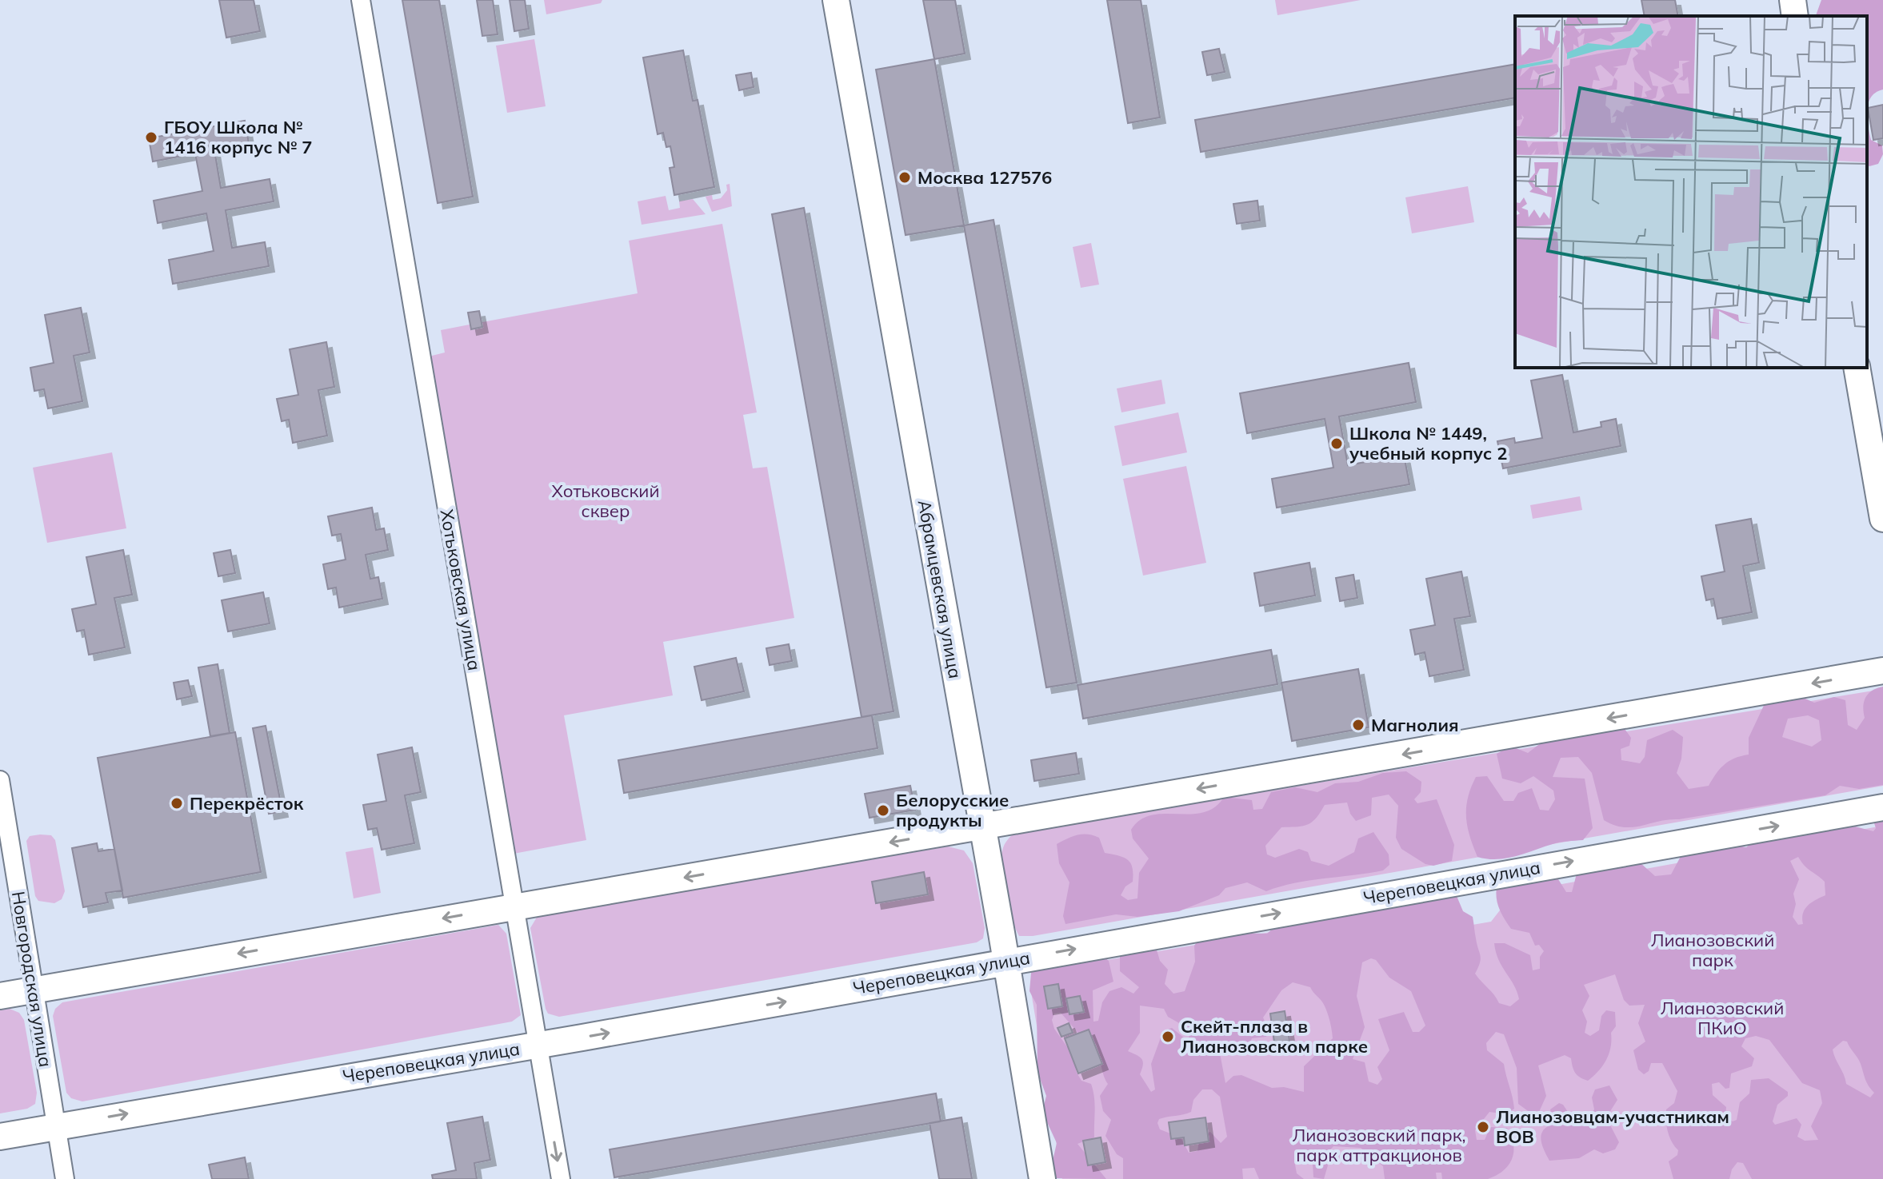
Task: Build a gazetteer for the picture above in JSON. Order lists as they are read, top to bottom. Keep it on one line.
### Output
{"streets":{"main road":["Абрамцевская улица","Череповецкая улица"],"street":["Хотьковская улица","Новгородская улица"]},"crossings":[["Абрамцевская улица","Череповецкая улица"],["Хотьковская улица","Череповецкая улица"],["Череповецкая улица","Новгородская улица"]],"parks":["Хотьковский сквер","Лианозовский парк","Лианозовский ПКиО","Лианозовский парк, парк аттракционов"],"places":["ГБОУ Школа № 1416 корпус № 7","Москва 127576","Школа № 1449, учебный корпус 2","Магнолия","Перекрёсток","Белорусские продукты","Скейт-плаза в Лианозовском парке","Лианозовцам-участникам ВОВ"]}
